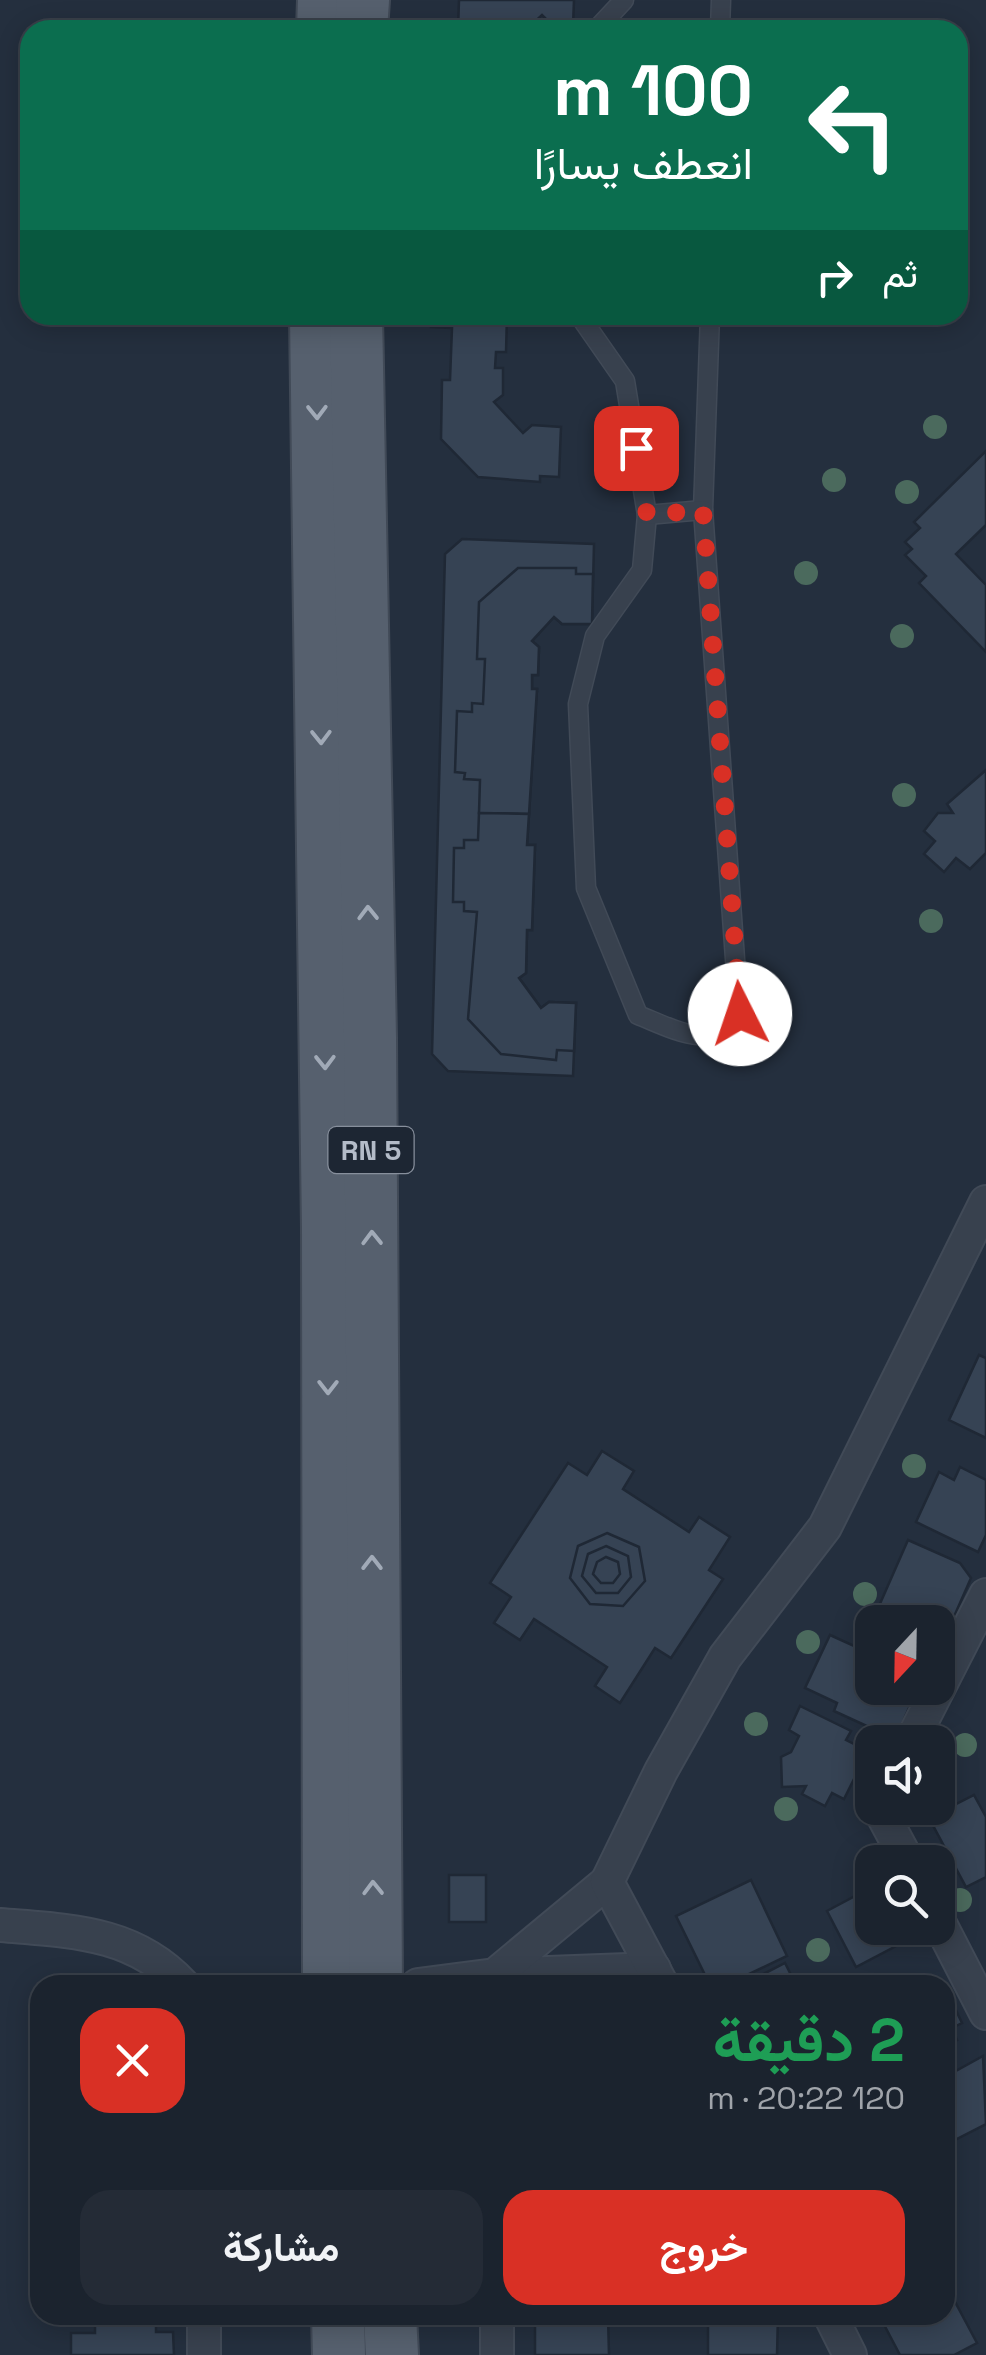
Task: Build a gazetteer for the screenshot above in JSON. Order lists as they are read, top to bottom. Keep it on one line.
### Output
{"streets":{"main road":["RN 5"]},"north":"bottom","page":{"turn":["100 m","انعطف يسارًا"],"then":"ثم","heading":["2 دقيقة","120 m · 20:22"],"buttons":["خروج","مشاركة"]}}
